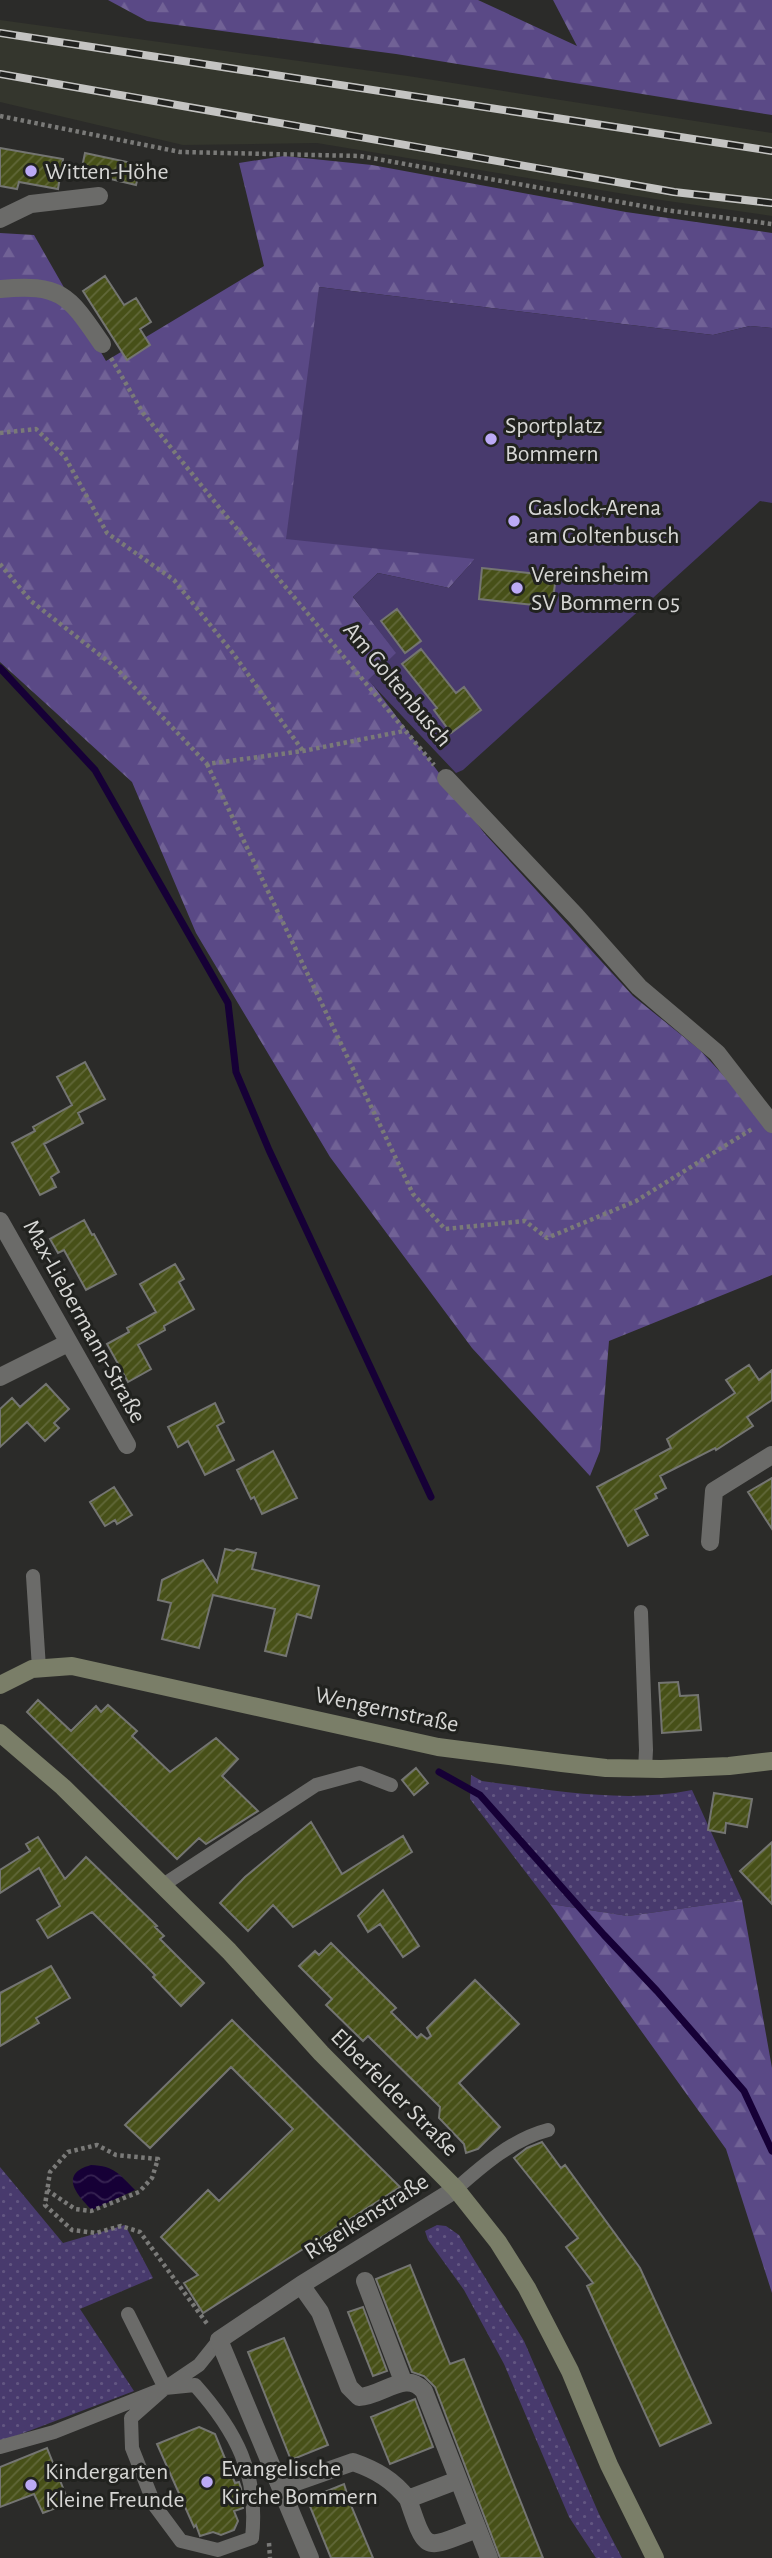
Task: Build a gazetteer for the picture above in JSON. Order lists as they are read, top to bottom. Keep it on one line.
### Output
{"streets":{"main road":["Wengernstraße","Elberfelder Straße"],"street":["Am Goltenbusch","Max-Liebermann-Straße","Rigeikenstraße"]},"crossings":[["Elberfelder Straße","Rigeikenstraße"]],"places":["Witten-Höhe","Sportplatz Bommern","Gaslock-Arena am Goltenbusch","Vereinsheim SV Bommern 05","Evangelische Kirche Bommern","Kindergarten Kleine Freunde"]}
